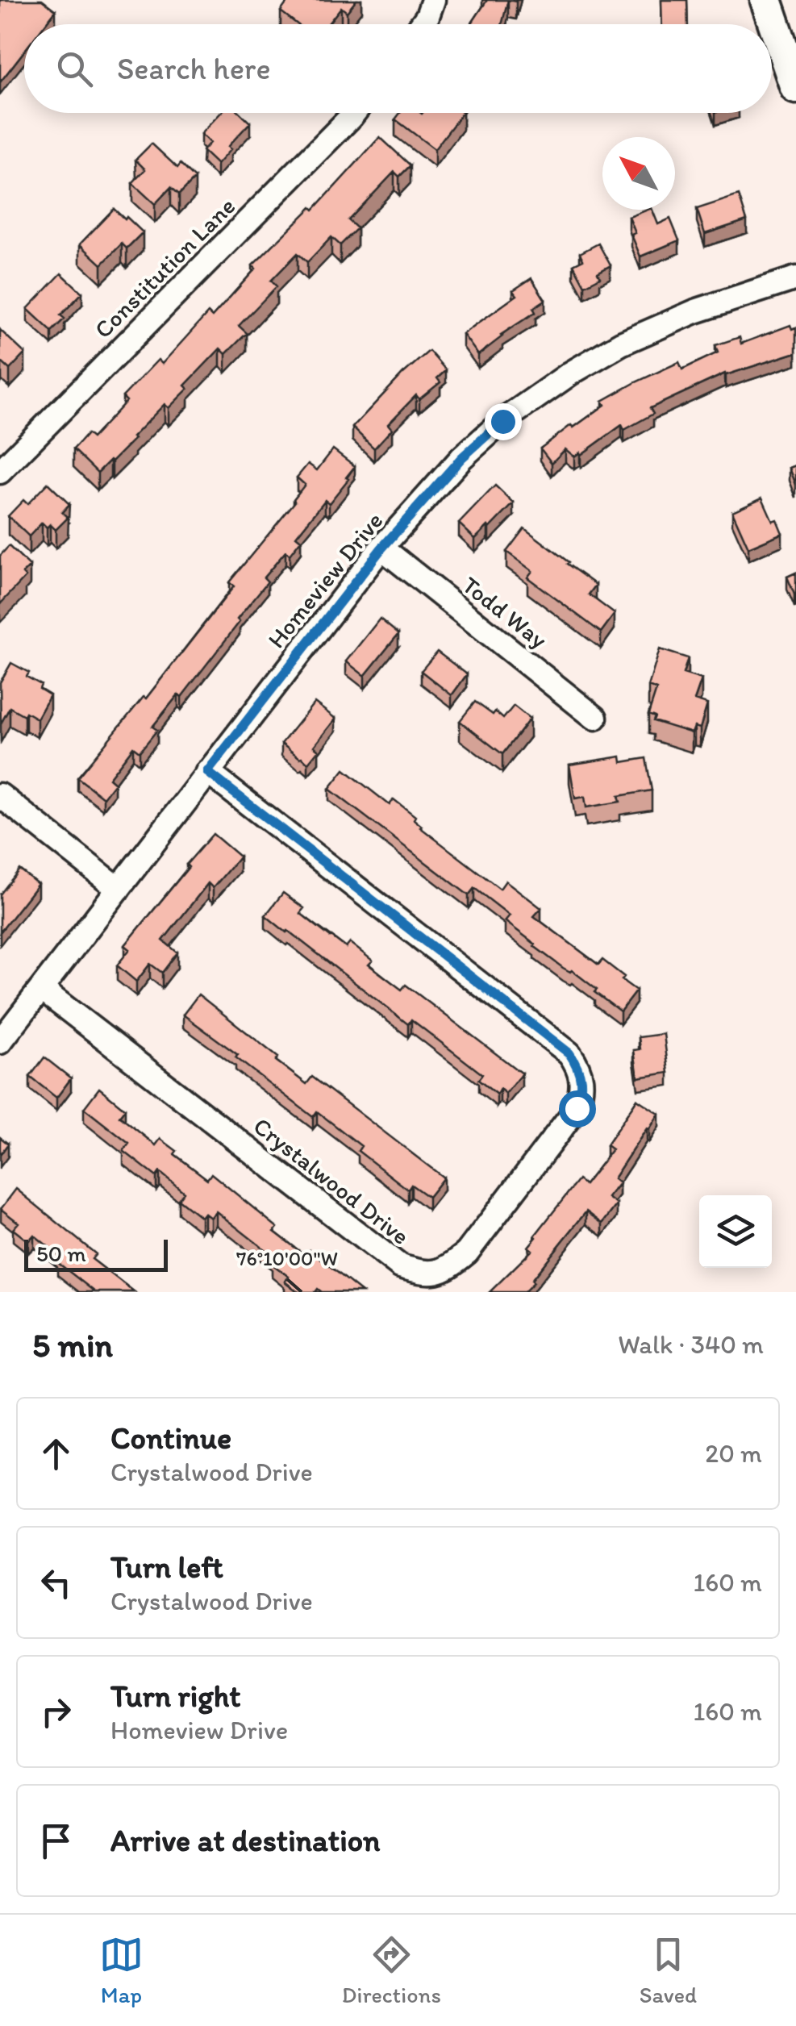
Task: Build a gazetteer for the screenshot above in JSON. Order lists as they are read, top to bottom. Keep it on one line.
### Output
{"streets":{"street":["Constitution Lane","Homeview Drive","Todd Way","Crystalwood Drive"]},"crossings":[["Homeview Drive","Todd Way"],["Homeview Drive","Crystalwood Drive"]],"scale_bar":"50 m","north":"top left","page":{"search":"Search here","scale":"50 m","heading":["5 min","Walk · 340 m"],"list":[["Continue","Crystalwood Drive","20 m"],["Turn left","Crystalwood Drive","160 m"],["Turn right","Homeview Drive","160 m"],"Arrive at destination"],"nav":["Map","Directions","Saved"]},"coordinates":["76°10'00\"W"]}
